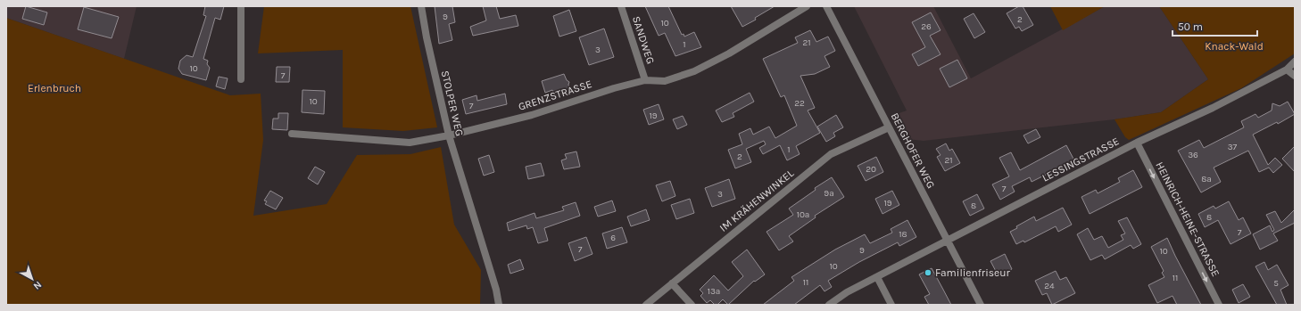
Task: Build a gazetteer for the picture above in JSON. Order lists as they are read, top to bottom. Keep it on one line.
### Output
{"streets":{"street":["SANDWEG","GRENZSTRASSE","STOLPER WEG","BERGHOFER WEG","LESSINGSTRASSE","IM KRÄHENWINKEL","HEINRICH-HEINE-STRASSE"]},"crossings":[["SANDWEG","GRENZSTRASSE"],["GRENZSTRASSE","STOLPER WEG"],["BERGHOFER WEG","LESSINGSTRASSE"],["BERGHOFER WEG","IM KRÄHENWINKEL"],["LESSINGSTRASSE","HEINRICH-HEINE-STRASSE"]],"one_way":["HEINRICH-HEINE-STRASSE"],"parks":["Knack-Wald","Erlenbruch"],"places":["Familienfriseur"],"house_numbers":["9","2","10","26","21","1","3","10","7","10","22","7","19","37","1","36","2","21","20","8a","7","9a","3","19","8","10a","8","7","18","6","7","9","10","10","11","11","5","24","13a"],"scale_bar":"50 m","north":"bottom right"}
